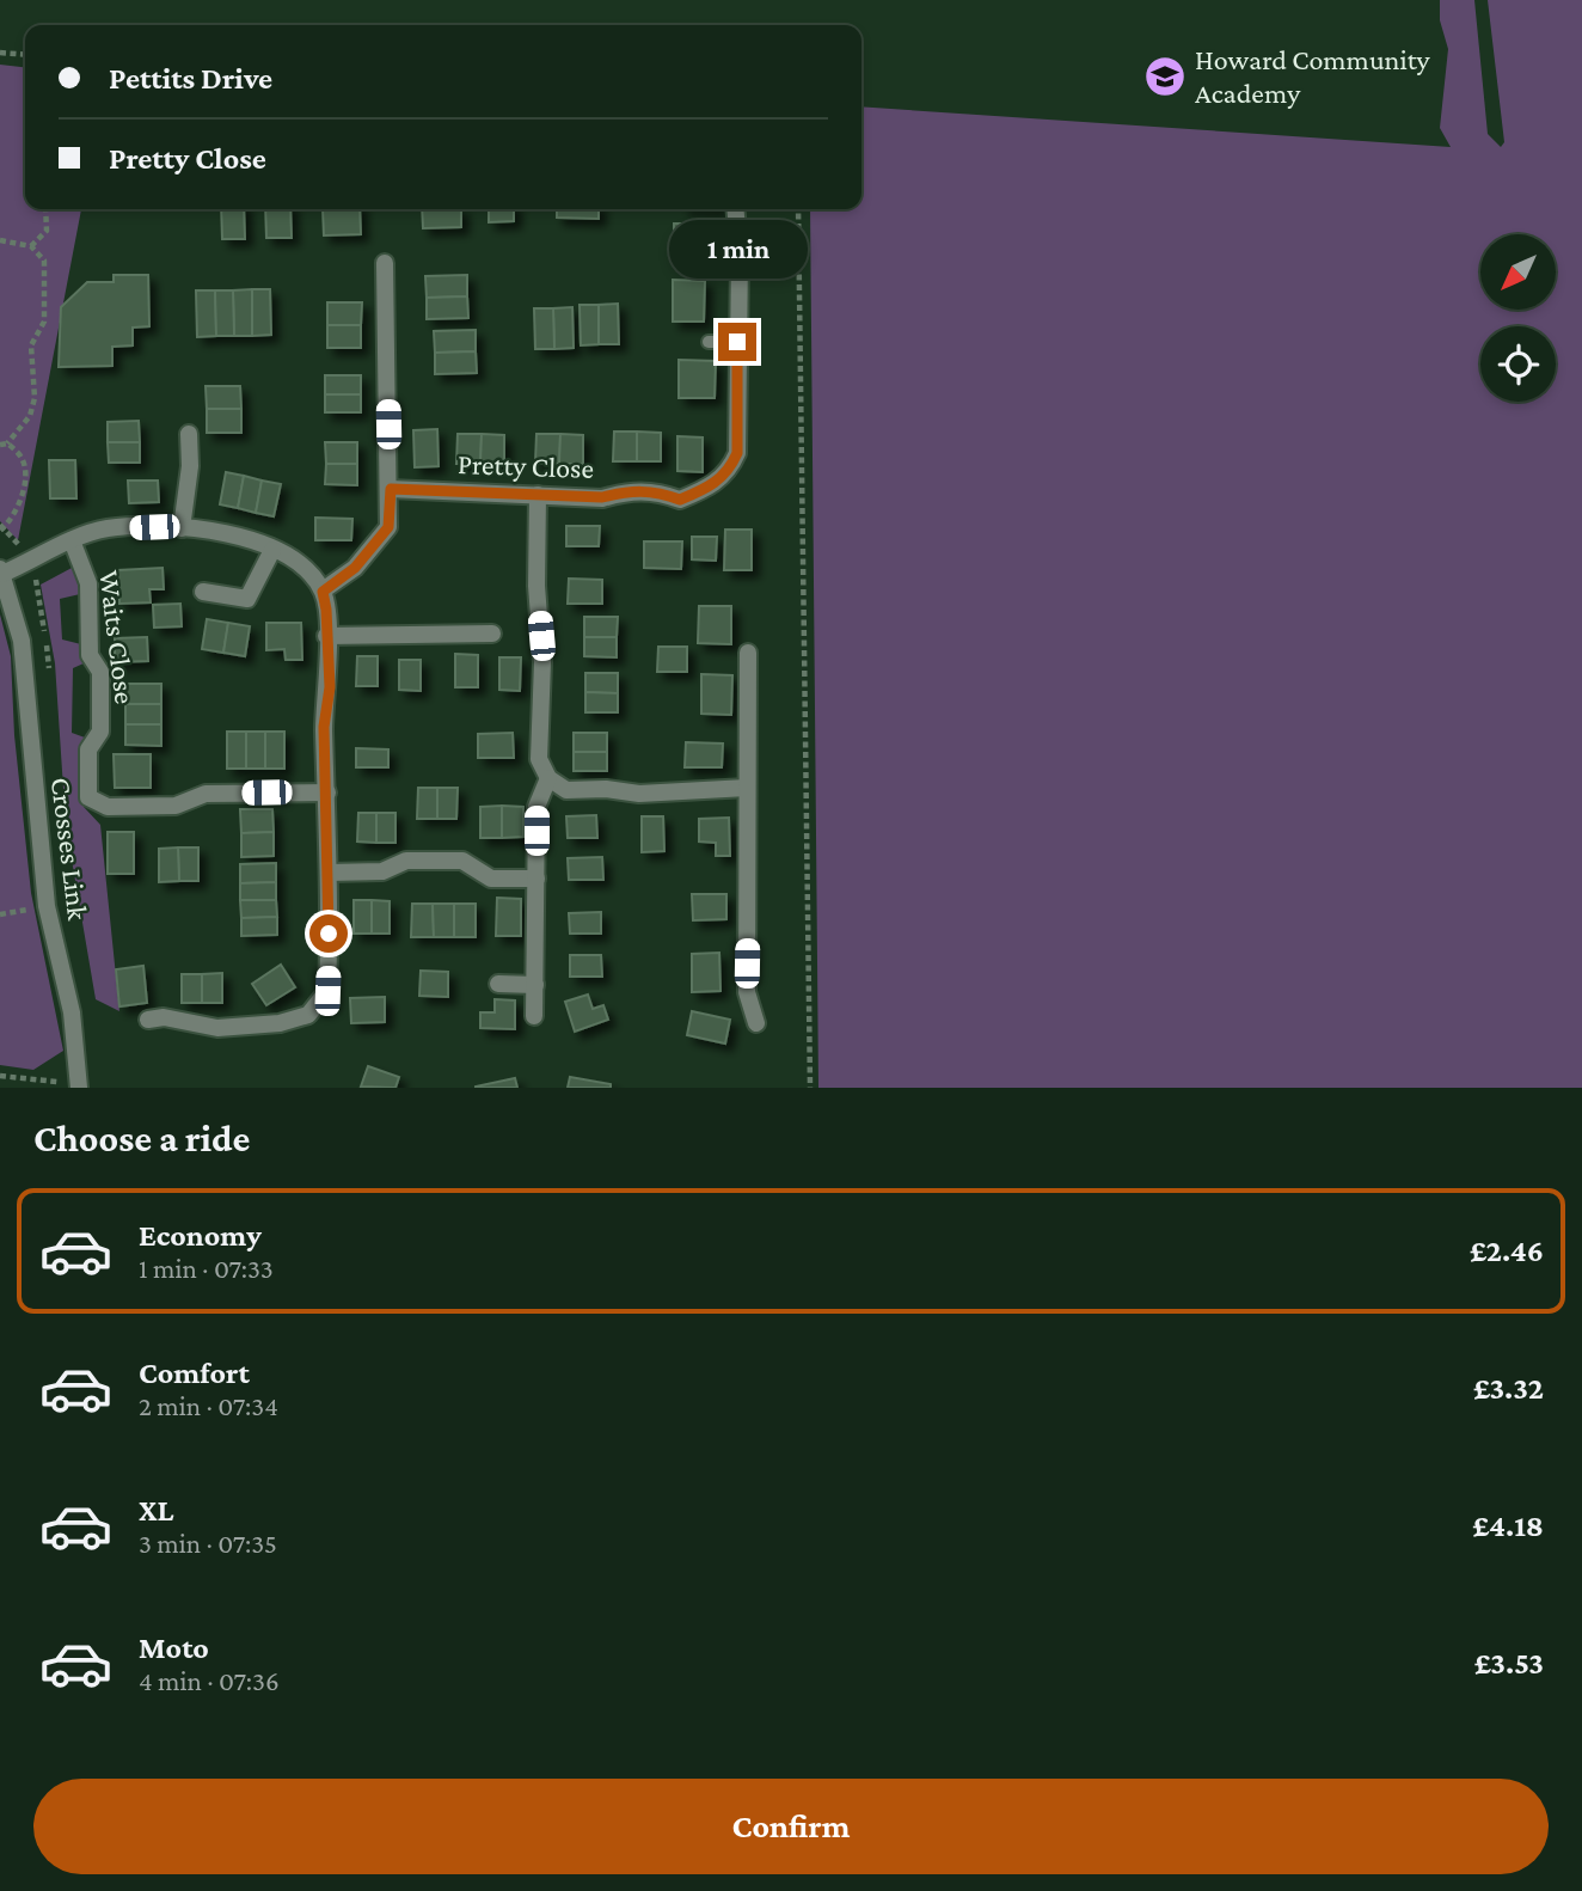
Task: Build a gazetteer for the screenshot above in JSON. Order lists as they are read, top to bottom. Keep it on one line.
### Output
{"streets":{"street":["Pretty Close","Waits Close","Crosses Link"]},"places":{"school or university":["Howard Community Academy"]},"north":"bottom left","page":{"banner":["Pettits Drive","Pretty Close"],"bubble":"1 min","heading":"Choose a ride","list":[{"name":"Economy","note":"1 min · 07:33","value":"£2.46"},{"name":"Comfort","note":"2 min · 07:34","value":"£3.32"},{"name":"XL","note":"3 min · 07:35","value":"£4.18"},{"name":"Moto","note":"4 min · 07:36","value":"£3.53"}],"buttons":"Confirm"}}
